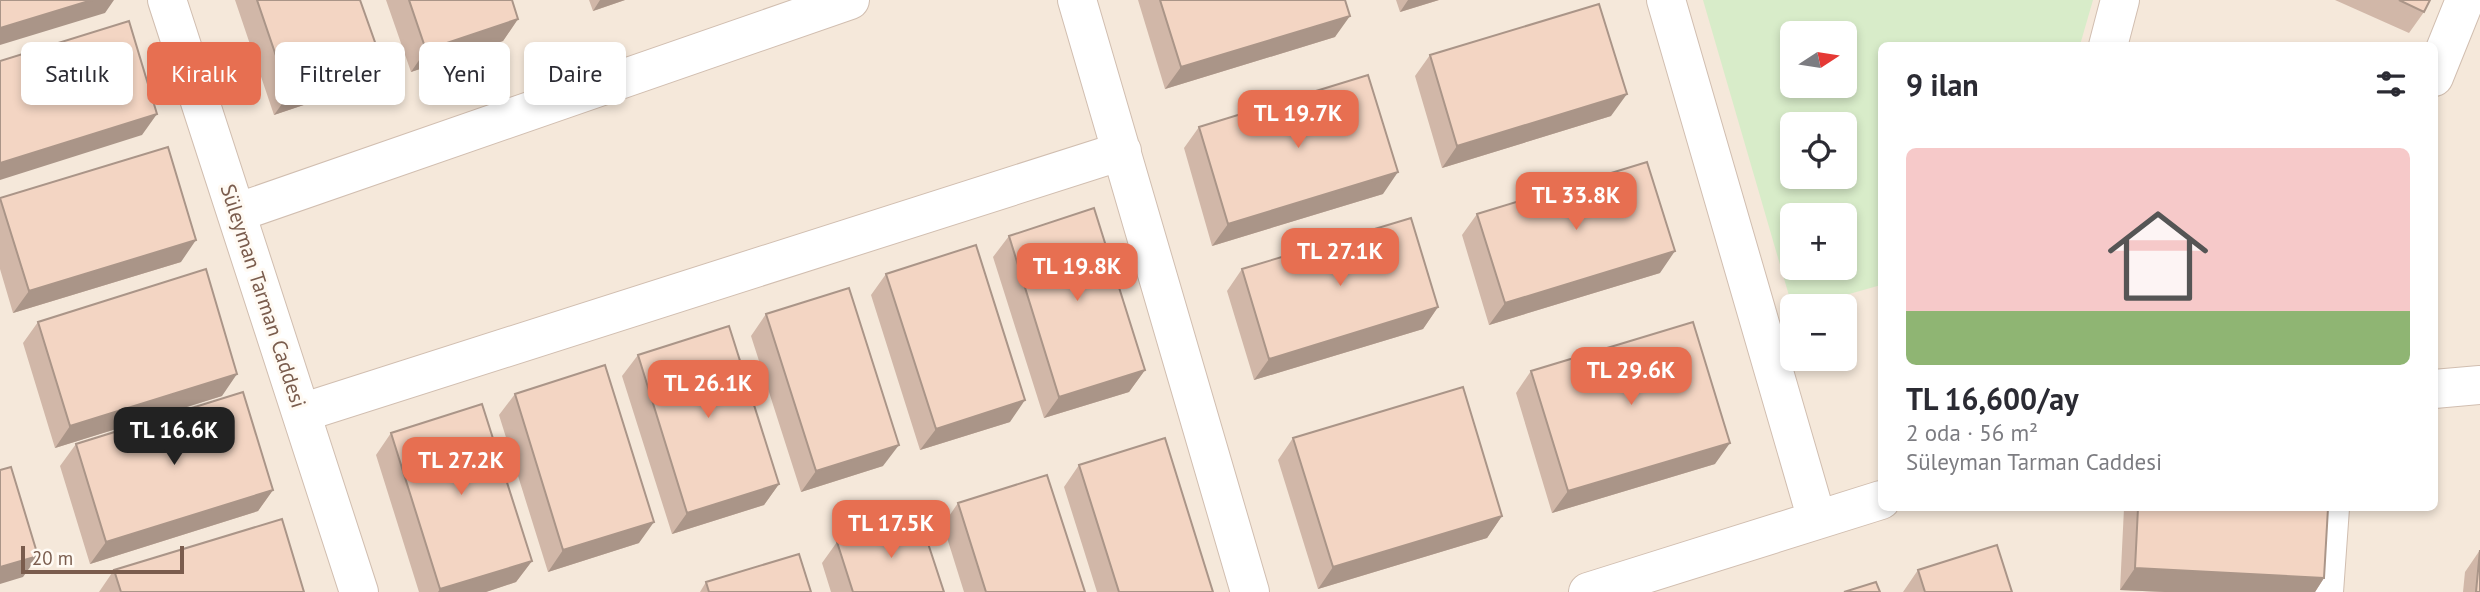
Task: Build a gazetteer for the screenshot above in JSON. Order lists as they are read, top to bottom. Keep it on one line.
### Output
{"streets":{"street":["Süleyman Tarman Caddesi"]},"scale_bar":"20 m","north":"right","page":{"map_buttons":["+","−"],"chip":["Satılık","Kiralık","Filtreler","Yeni","Daire"],"heading":"9 ilan","price":["TL 19.7K","TL 33.8K","TL 27.1K","TL 19.8K","TL 29.6K","TL 26.1K","TL 16.6K","TL 27.2K","TL 17.5K"],"list":[{"name":"TL 16,600/ay","note":"2 oda · 56 m² · Süleyman Tarman Caddesi"}],"scale":"20 m"}}
